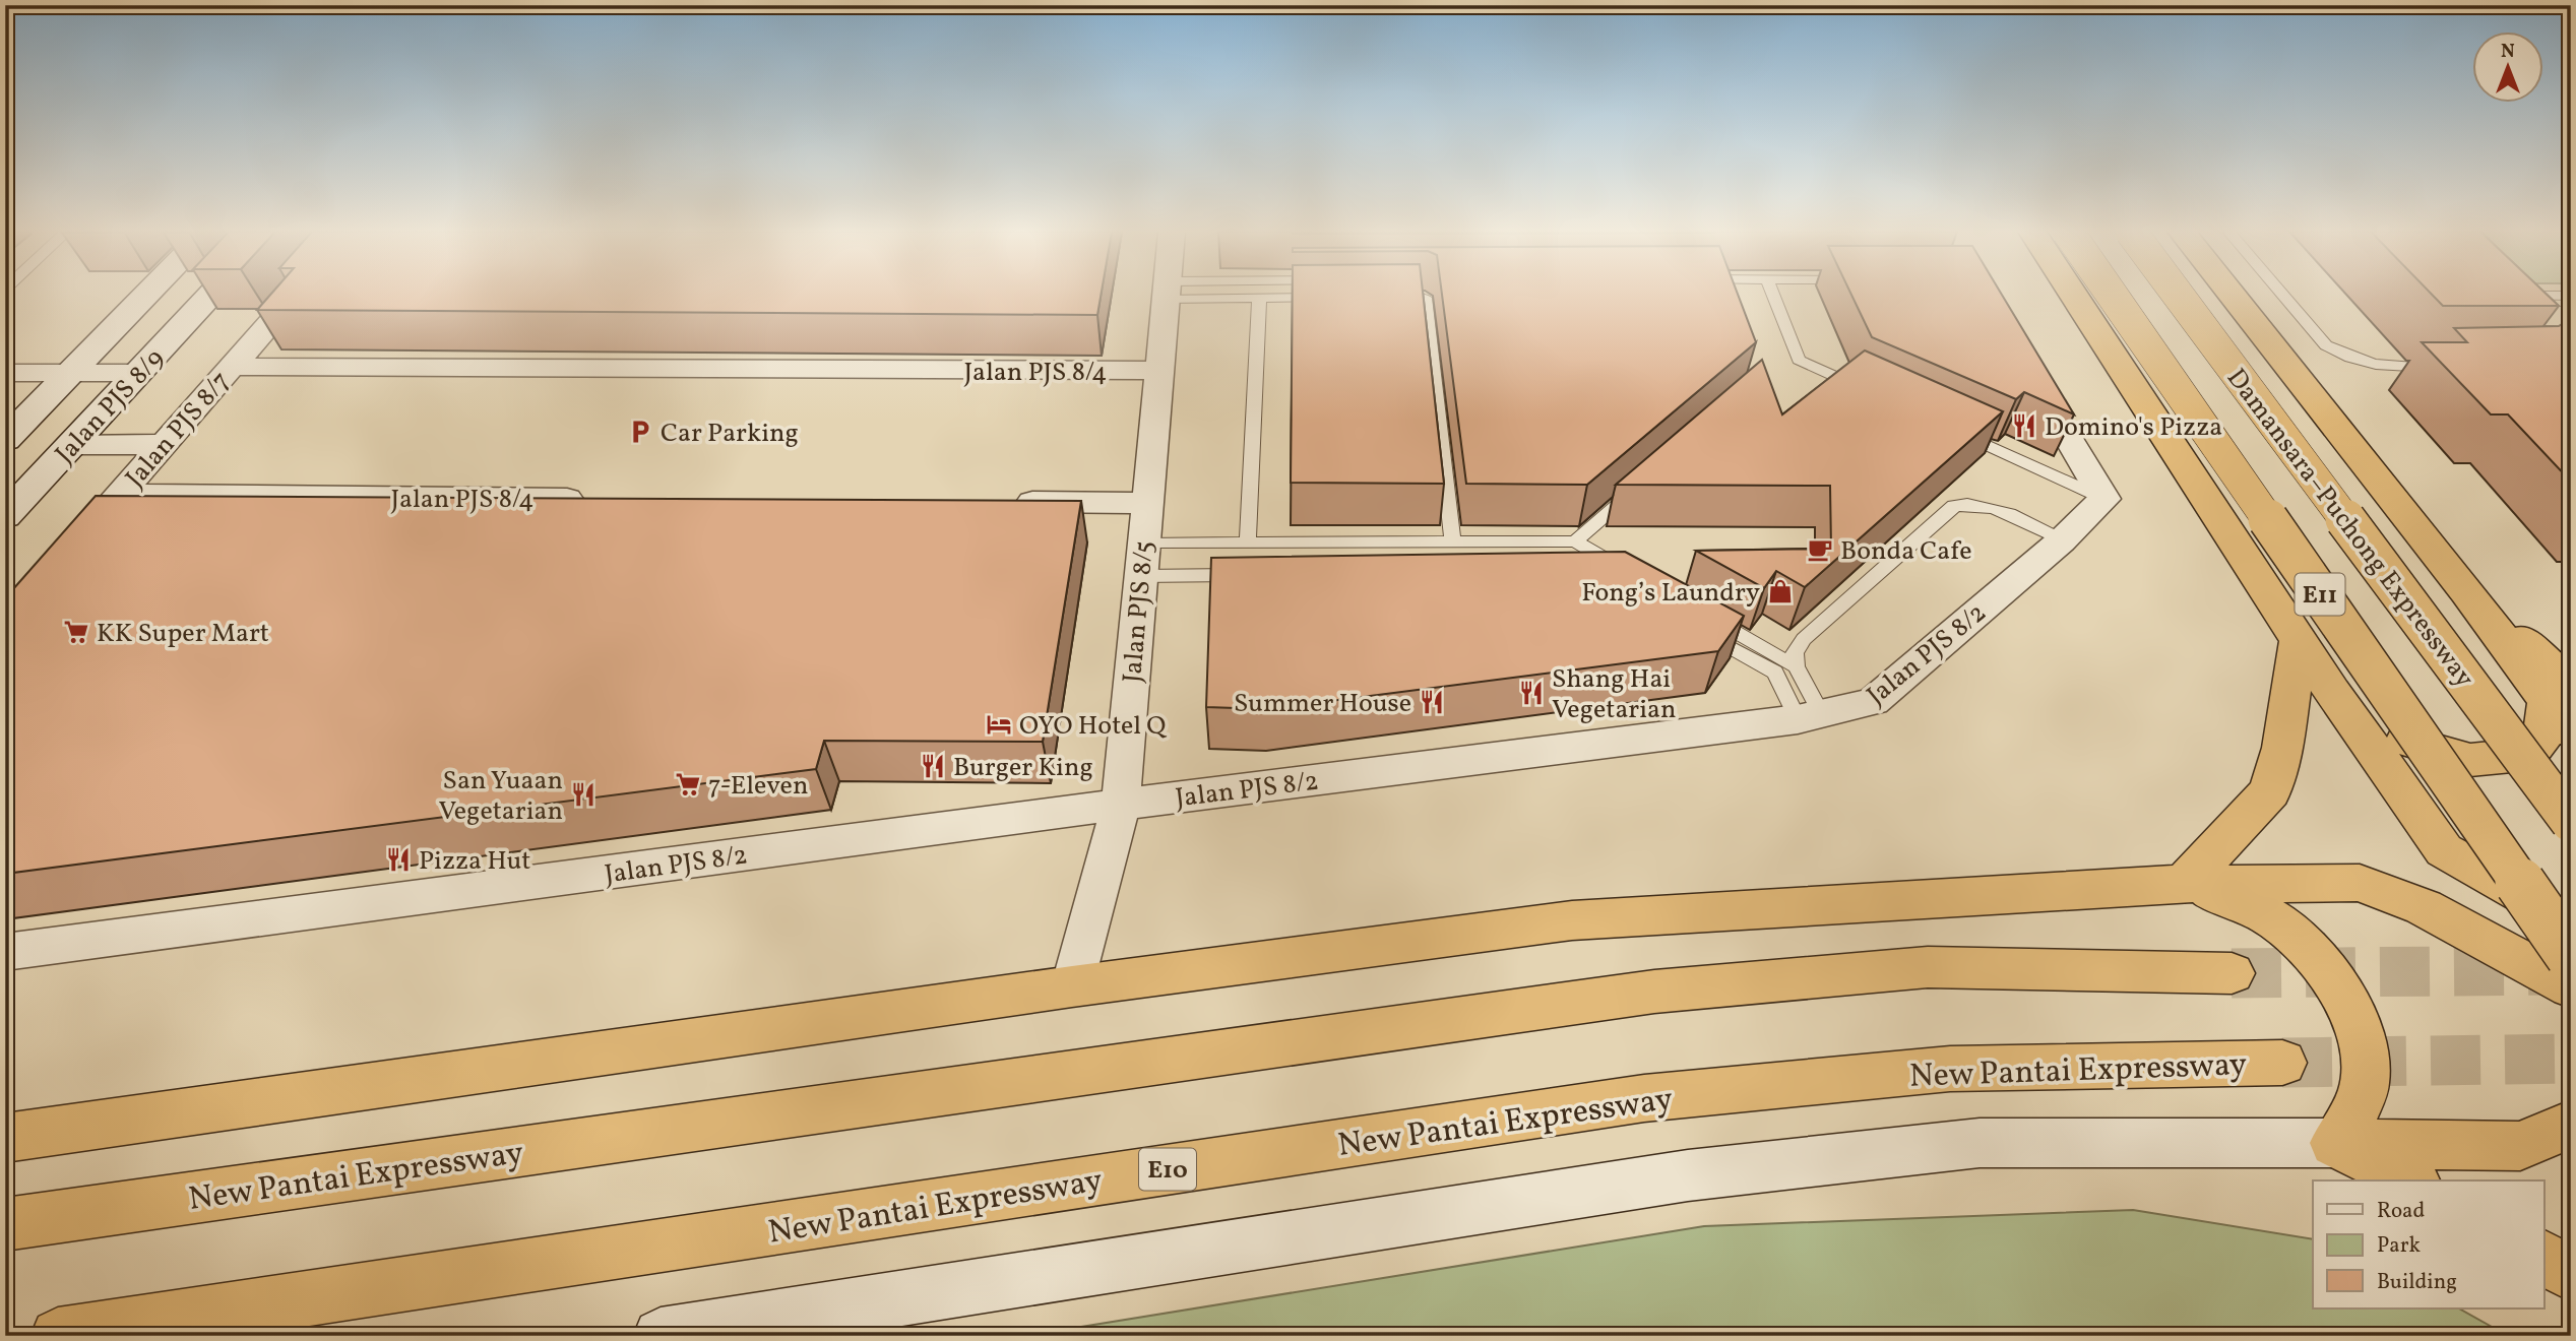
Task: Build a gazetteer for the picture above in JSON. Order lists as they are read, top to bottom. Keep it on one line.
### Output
{"streets":{"highway":["Damansara–Puchong Expressway","E11","New Pantai Expressway","E10"],"main road":["Jalan PJS 8/9"],"street":["Jalan PJS 8/4","Jalan PJS 8/7","Jalan PJS 8/5","Jalan PJS 8/2"]},"crossings":[["Jalan PJS 8/4","Jalan PJS 8/7"],["Jalan PJS 8/4","Jalan PJS 8/5"],["Jalan PJS 8/5","Jalan PJS 8/2"]],"places":{"restaurant":["Domino's Pizza","Shang Hai Vegetarian","Summer House","Burger King","San Yuaan Vegetarian","Pizza Hut"],"parking":["Car Parking"],"cafe":["Bonda Cafe"],"shop":["Fong’s Laundry"],"supermarket":["KK Super Mart","7-Eleven"],"hotel":["OYO Hotel Q"]},"legend":["Road","Park","Building"],"north":"top"}
